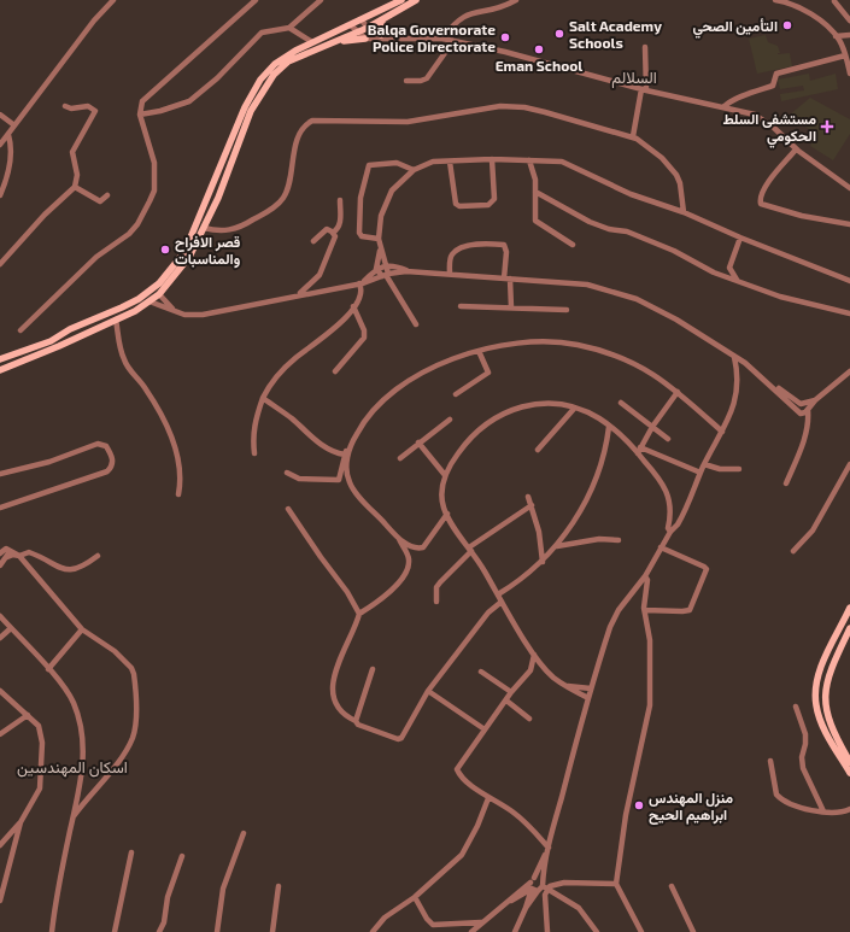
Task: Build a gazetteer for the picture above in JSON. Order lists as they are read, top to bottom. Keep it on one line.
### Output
{"districts":["السلالم","اسكان المهندسين"],"places":{"other":["التأمين الصحي","Salt Academy Schools","Balqa Governorate Police Directorate","Eman School","قصر الافراح والمناسبات","منزل المهندس ابراهيم الحيح"],"health":["مستشفى السلط الحكومي"]}}
